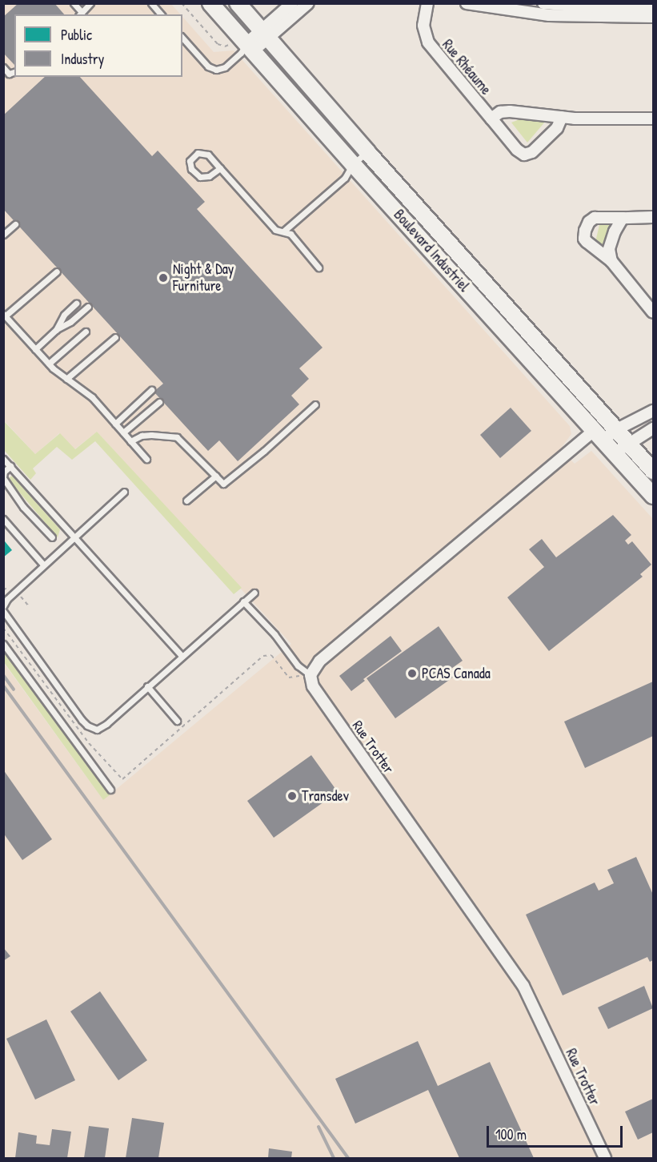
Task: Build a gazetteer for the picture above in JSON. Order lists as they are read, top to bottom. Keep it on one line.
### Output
{"streets":{"street":["Rue Rhéaume","Boulevard Industriel","Rue Trotter"]},"places":["Night & Day Furniture","PCAS Canada","Transdev"],"legend":["Public","Industry"],"scale_bar":"100 m"}
